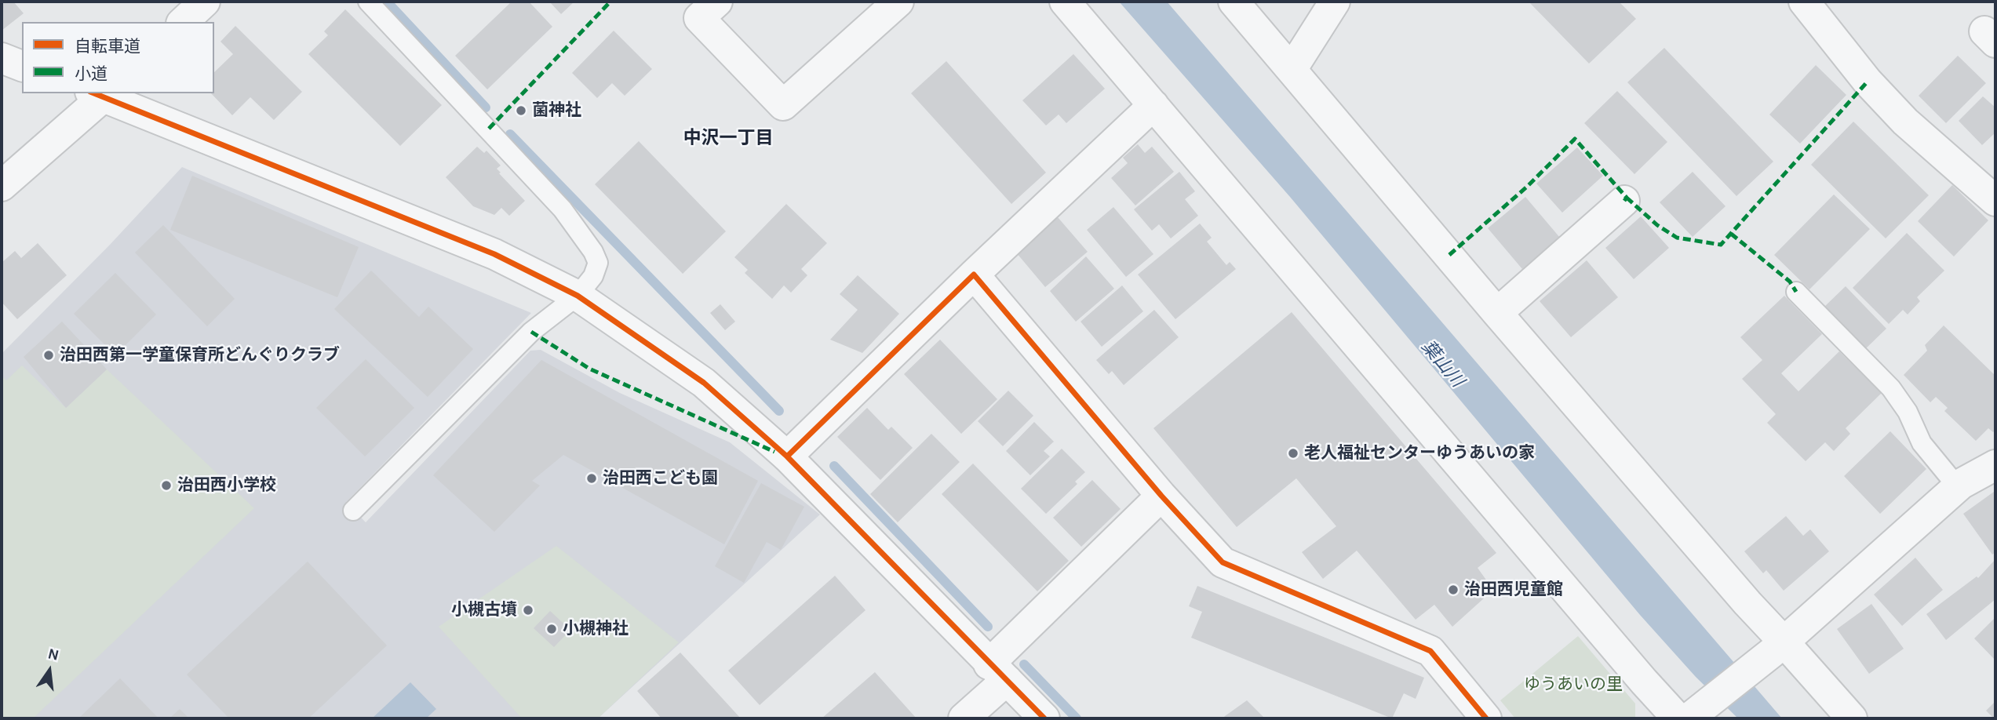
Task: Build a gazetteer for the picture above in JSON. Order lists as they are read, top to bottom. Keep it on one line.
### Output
{"districts":["中沢一丁目"],"water":["葉山川"],"parks":["ゆうあいの里"],"places":["菌神社","治田西第一学童保育所どんぐりクラブ","老人福祉センターゆうあいの家","治田西こども園","治田西小学校","治田西児童館","小槻古墳","小槻神社"],"legend":["自転車道","小道"],"north":"top"}
